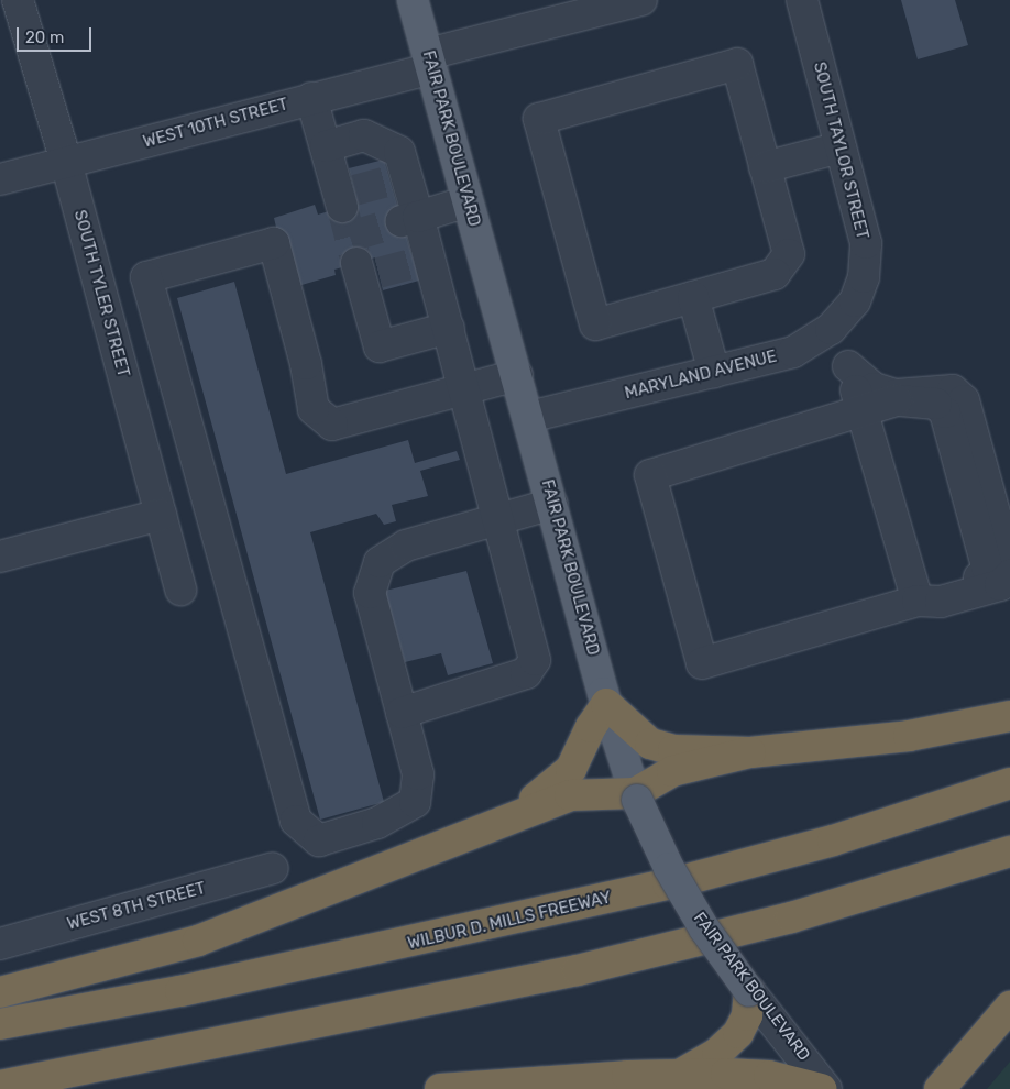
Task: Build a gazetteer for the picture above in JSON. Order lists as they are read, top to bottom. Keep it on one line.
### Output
{"streets":{"highway":["WILBUR D. MILLS FREEWAY"],"main road":["FAIR PARK BOULEVARD"],"street":["WEST 10TH STREET","SOUTH TAYLOR STREET","SOUTH TYLER STREET","MARYLAND AVENUE","WEST 8TH STREET"]},"crossings":[["WEST 10TH STREET","FAIR PARK BOULEVARD"],["WEST 10TH STREET","SOUTH TYLER STREET"],["FAIR PARK BOULEVARD","MARYLAND AVENUE"],["SOUTH TAYLOR STREET","MARYLAND AVENUE"]],"scale_bar":"20 m"}
